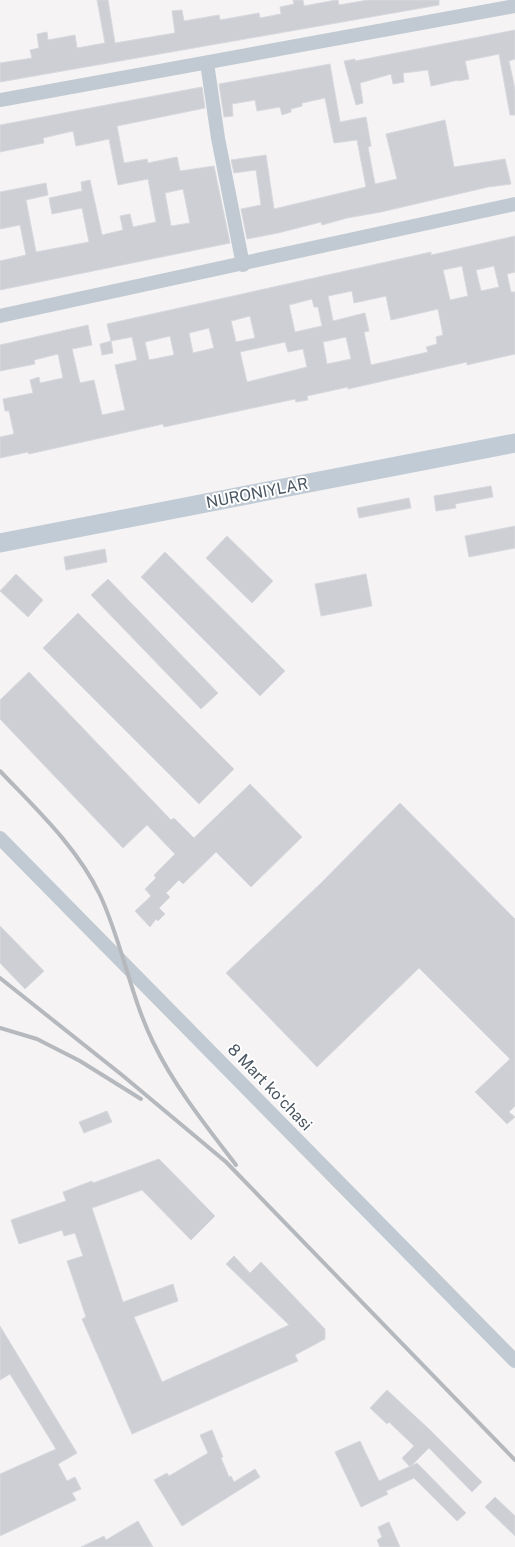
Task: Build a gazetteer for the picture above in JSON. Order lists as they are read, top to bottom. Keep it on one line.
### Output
{"streets":{"main road":["NURONIYLAR"],"street":["8 Mart koʻchasi"]}}
